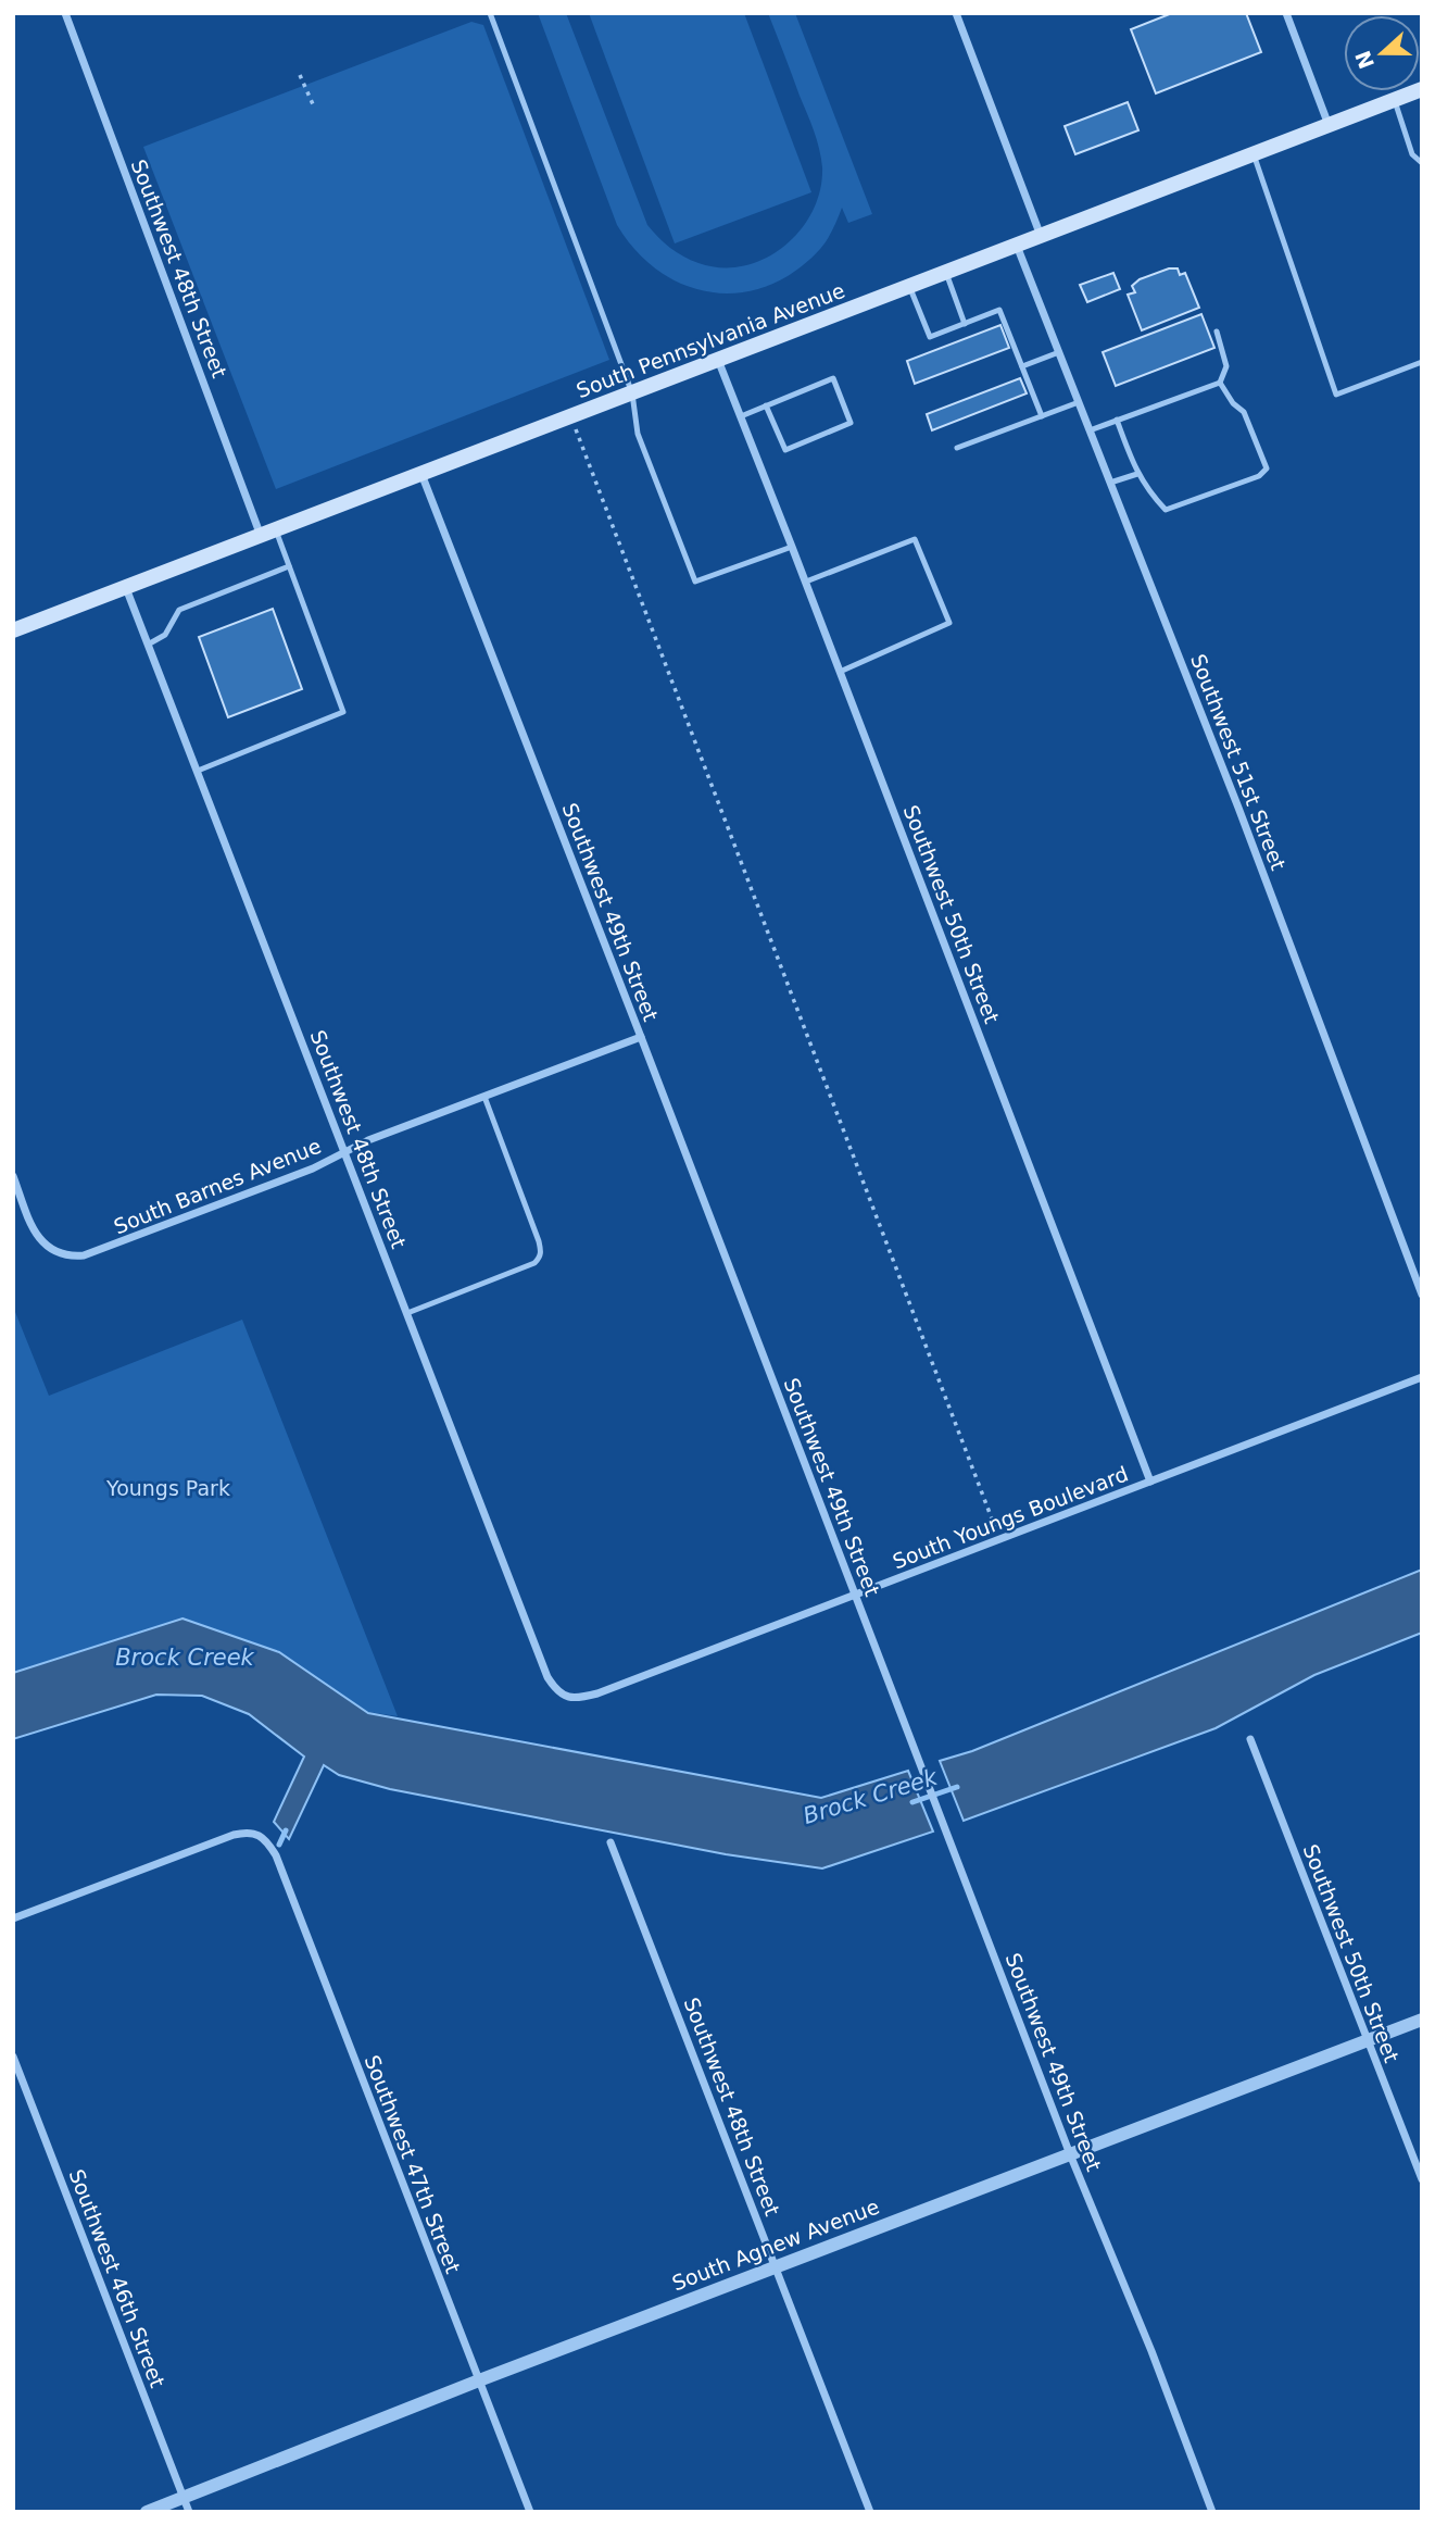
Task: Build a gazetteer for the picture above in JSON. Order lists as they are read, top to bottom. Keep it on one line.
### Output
{"streets":{"main road":["South Pennsylvania Avenue"],"street":["Southwest 48th Street","Southwest 51st Street","Southwest 49th Street","Southwest 50th Street","South Barnes Avenue","South Youngs Boulevard","Southwest 47th Street","South Agnew Avenue","Southwest 46th Street"]},"crossings":[["Southwest 48th Street","South Pennsylvania Avenue"],["Southwest 48th Street","South Barnes Avenue"],["Southwest 48th Street","South Youngs Boulevard"],["Southwest 48th Street","South Agnew Avenue"],["South Pennsylvania Avenue","Southwest 51st Street"],["South Pennsylvania Avenue","Southwest 49th Street"],["South Pennsylvania Avenue","Southwest 50th Street"],["Southwest 49th Street","South Barnes Avenue"],["Southwest 49th Street","South Youngs Boulevard"],["Southwest 49th Street","South Agnew Avenue"],["Southwest 50th Street","South Youngs Boulevard"],["Southwest 50th Street","South Agnew Avenue"],["Southwest 47th Street","South Agnew Avenue"],["South Agnew Avenue","Southwest 46th Street"]],"water":["Brock Creek"],"parks":["Youngs Park"],"north":"left"}
